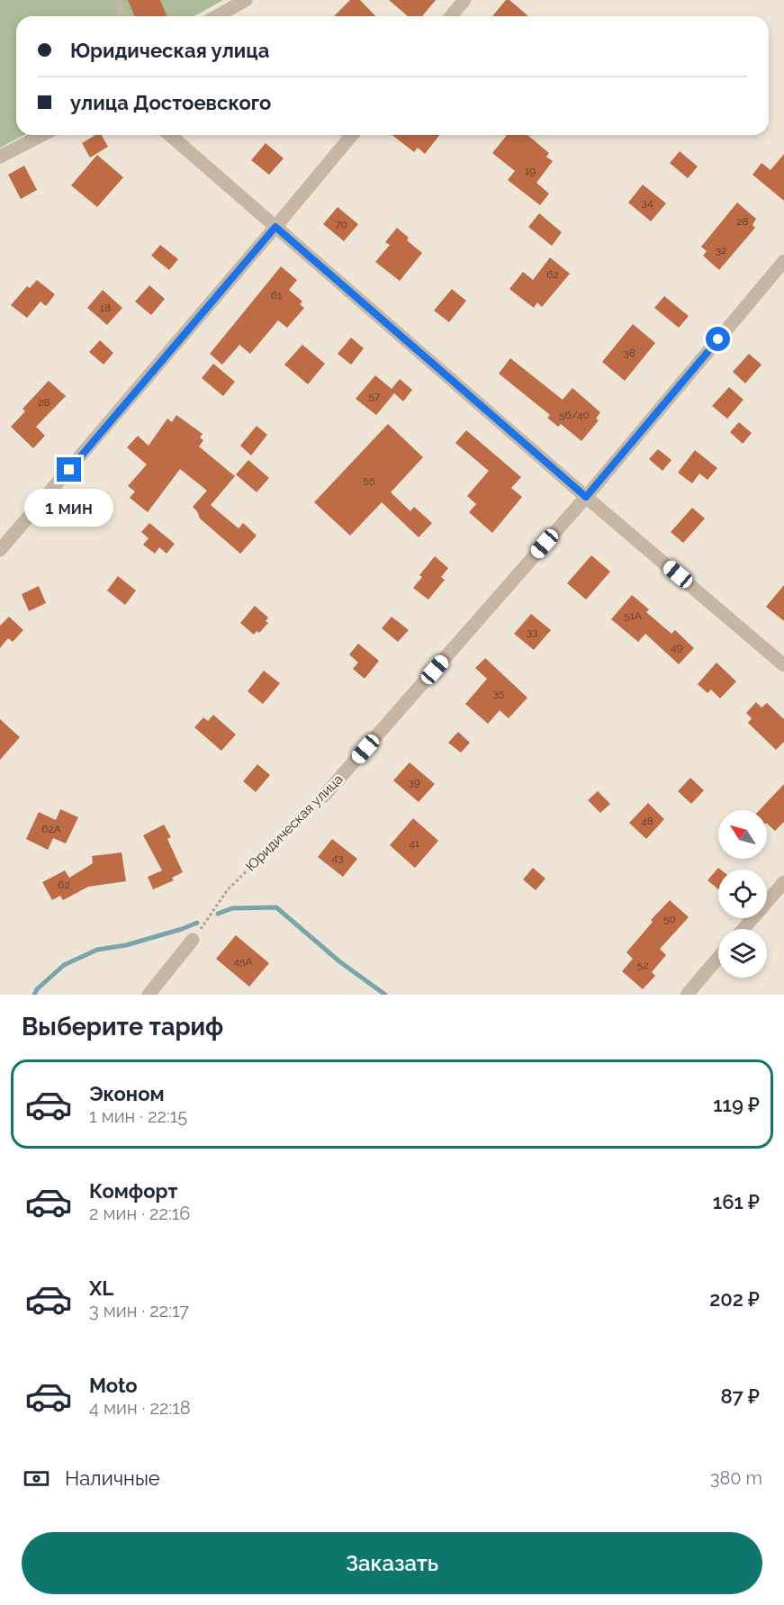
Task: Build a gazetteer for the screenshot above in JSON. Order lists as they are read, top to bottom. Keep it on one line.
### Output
{"streets":{"street":["Юридическая улица"]},"house_numbers":["19","34","28","70","32","62","61","18","38","57","28","56/40","55","51А","33","49","35","39","48","62А","41","43","62","50","45А","52"],"north":"top left","page":{"banner":["Юридическая улица","улица Достоевского"],"bubble":"1 мин","heading":"Выберите тариф","list":[{"name":"Эконом","note":"1 мин · 22:15","value":"119 ₽"},{"name":"Комфорт","note":"2 мин · 22:16","value":"161 ₽"},{"name":"XL","note":"3 мин · 22:17","value":"202 ₽"},{"name":"Moto","note":"4 мин · 22:18","value":"87 ₽"}],"pay":["Наличные","380 m"],"buttons":"Заказать"}}
